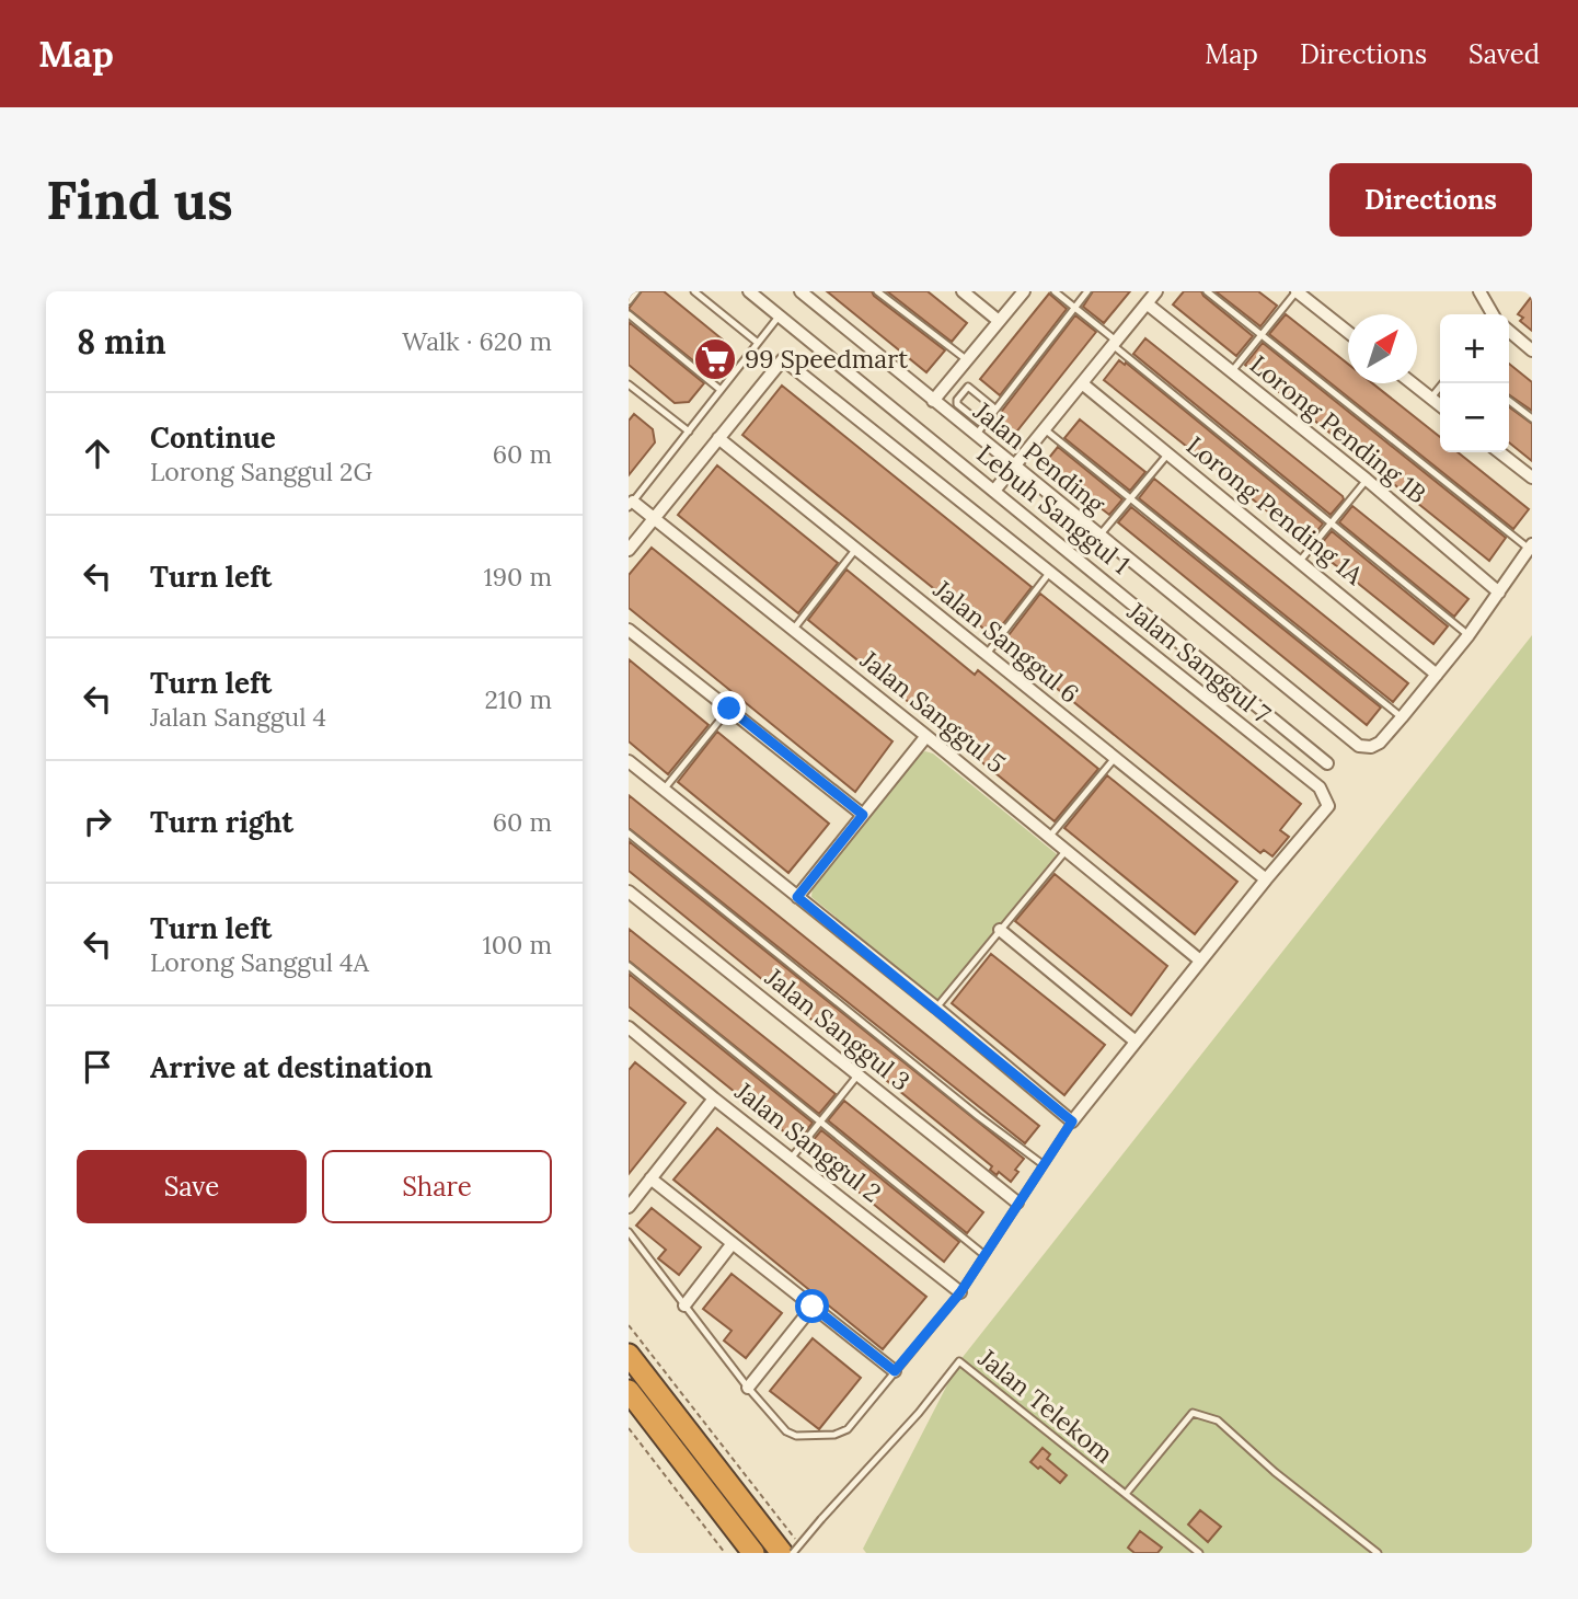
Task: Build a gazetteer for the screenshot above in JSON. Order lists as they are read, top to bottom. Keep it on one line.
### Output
{"streets":{"street":["Lorong Pending 1B","Jalan Pending","Lebuh Sanggul 1","Lorong Pending 1A","Jalan Sanggul 6","Jalan Sanggul 7","Jalan Sanggul 5","Jalan Sanggul 3","Jalan Sanggul 2"],"lane":["Jalan Telekom"]},"crossings":[["Jalan Sanggul 6","Jalan Sanggul 7"]],"places":{"supermarket":["99 Speedmart"]},"north":"top right","page":{"header":"Map","nav":["Map","Directions","Saved"],"buttons":["Directions",["Save","Share"]],"title":"Find us","heading":["8 min","Walk · 620 m"],"map_buttons":["+","−"],"list":[["Continue","Lorong Sanggul 2G","60 m"],["Turn left","190 m"],["Turn left","Jalan Sanggul 4","210 m"],["Turn right","60 m"],["Turn left","Lorong Sanggul 4A","100 m"],"Arrive at destination"]}}
